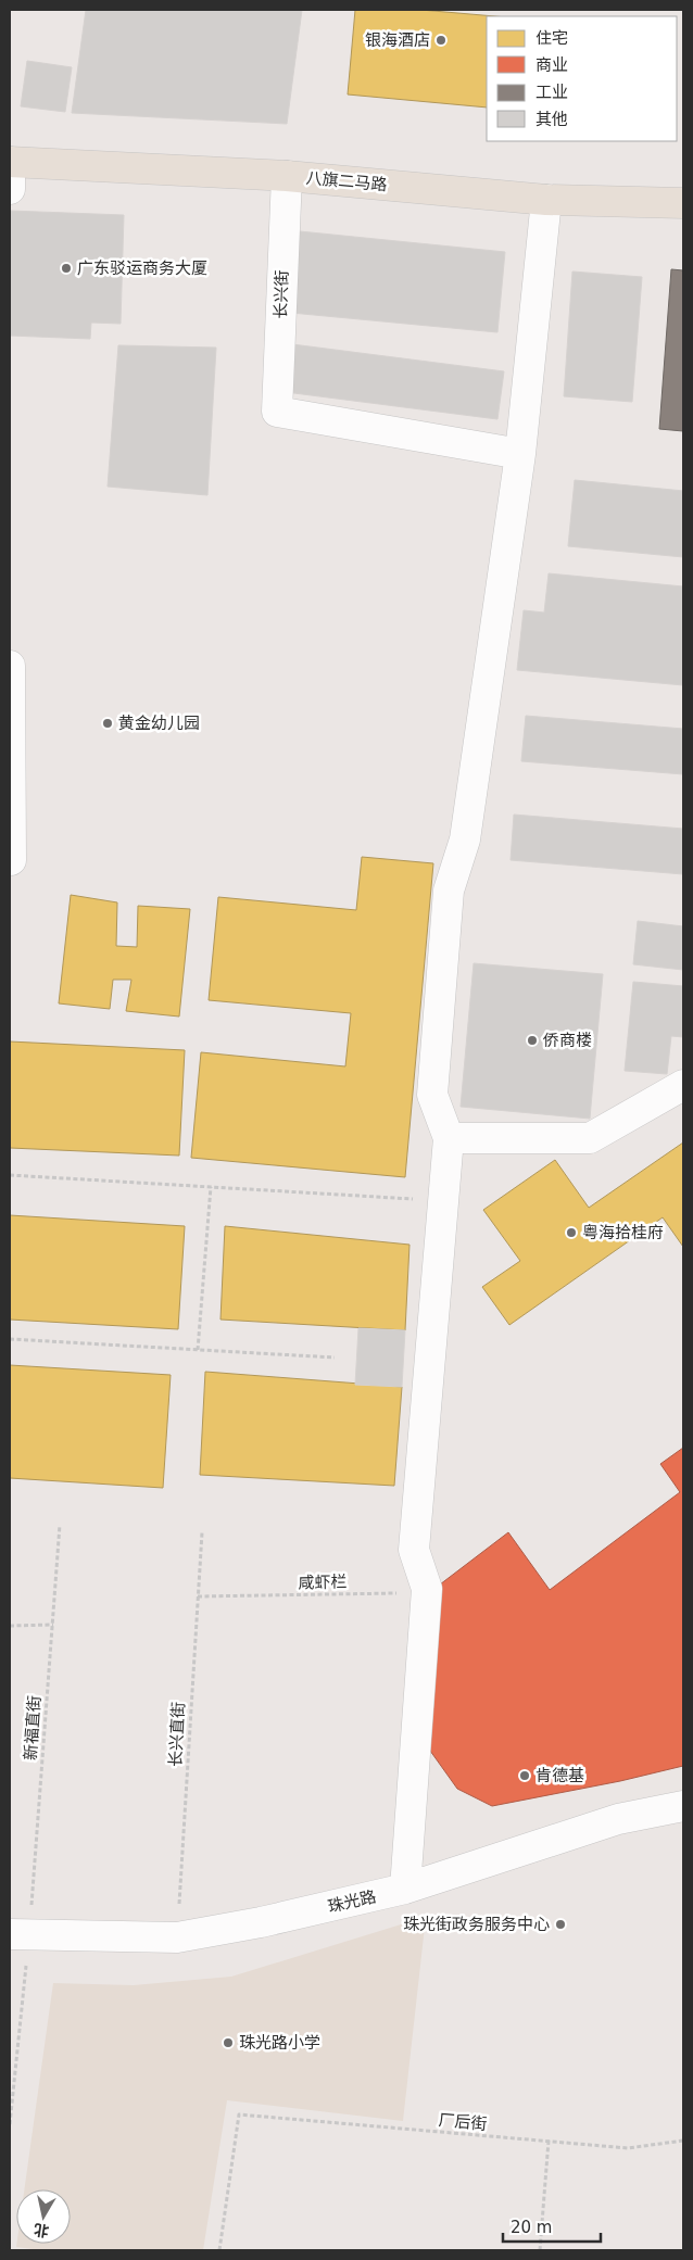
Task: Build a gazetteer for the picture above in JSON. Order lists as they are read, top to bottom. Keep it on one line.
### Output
{"streets":{"main road":["八旗二马路"],"street":["长兴街","珠光路"],"path":["咸虾栏","新福直街","长兴直街","厂后街"]},"crossings":[["八旗二马路","长兴街"],["咸虾栏","长兴直街"],["新福直街","珠光路"],["长兴直街","珠光路"]],"places":["银海酒店","广东驳运商务大厦","黄金幼儿园","侨商楼","粤海拾桂府","肯德基","珠光街政务服务中心","珠光路小学"],"legend":["住宅","商业","工业","其他"],"scale_bar":"20 m","north":"bottom"}
